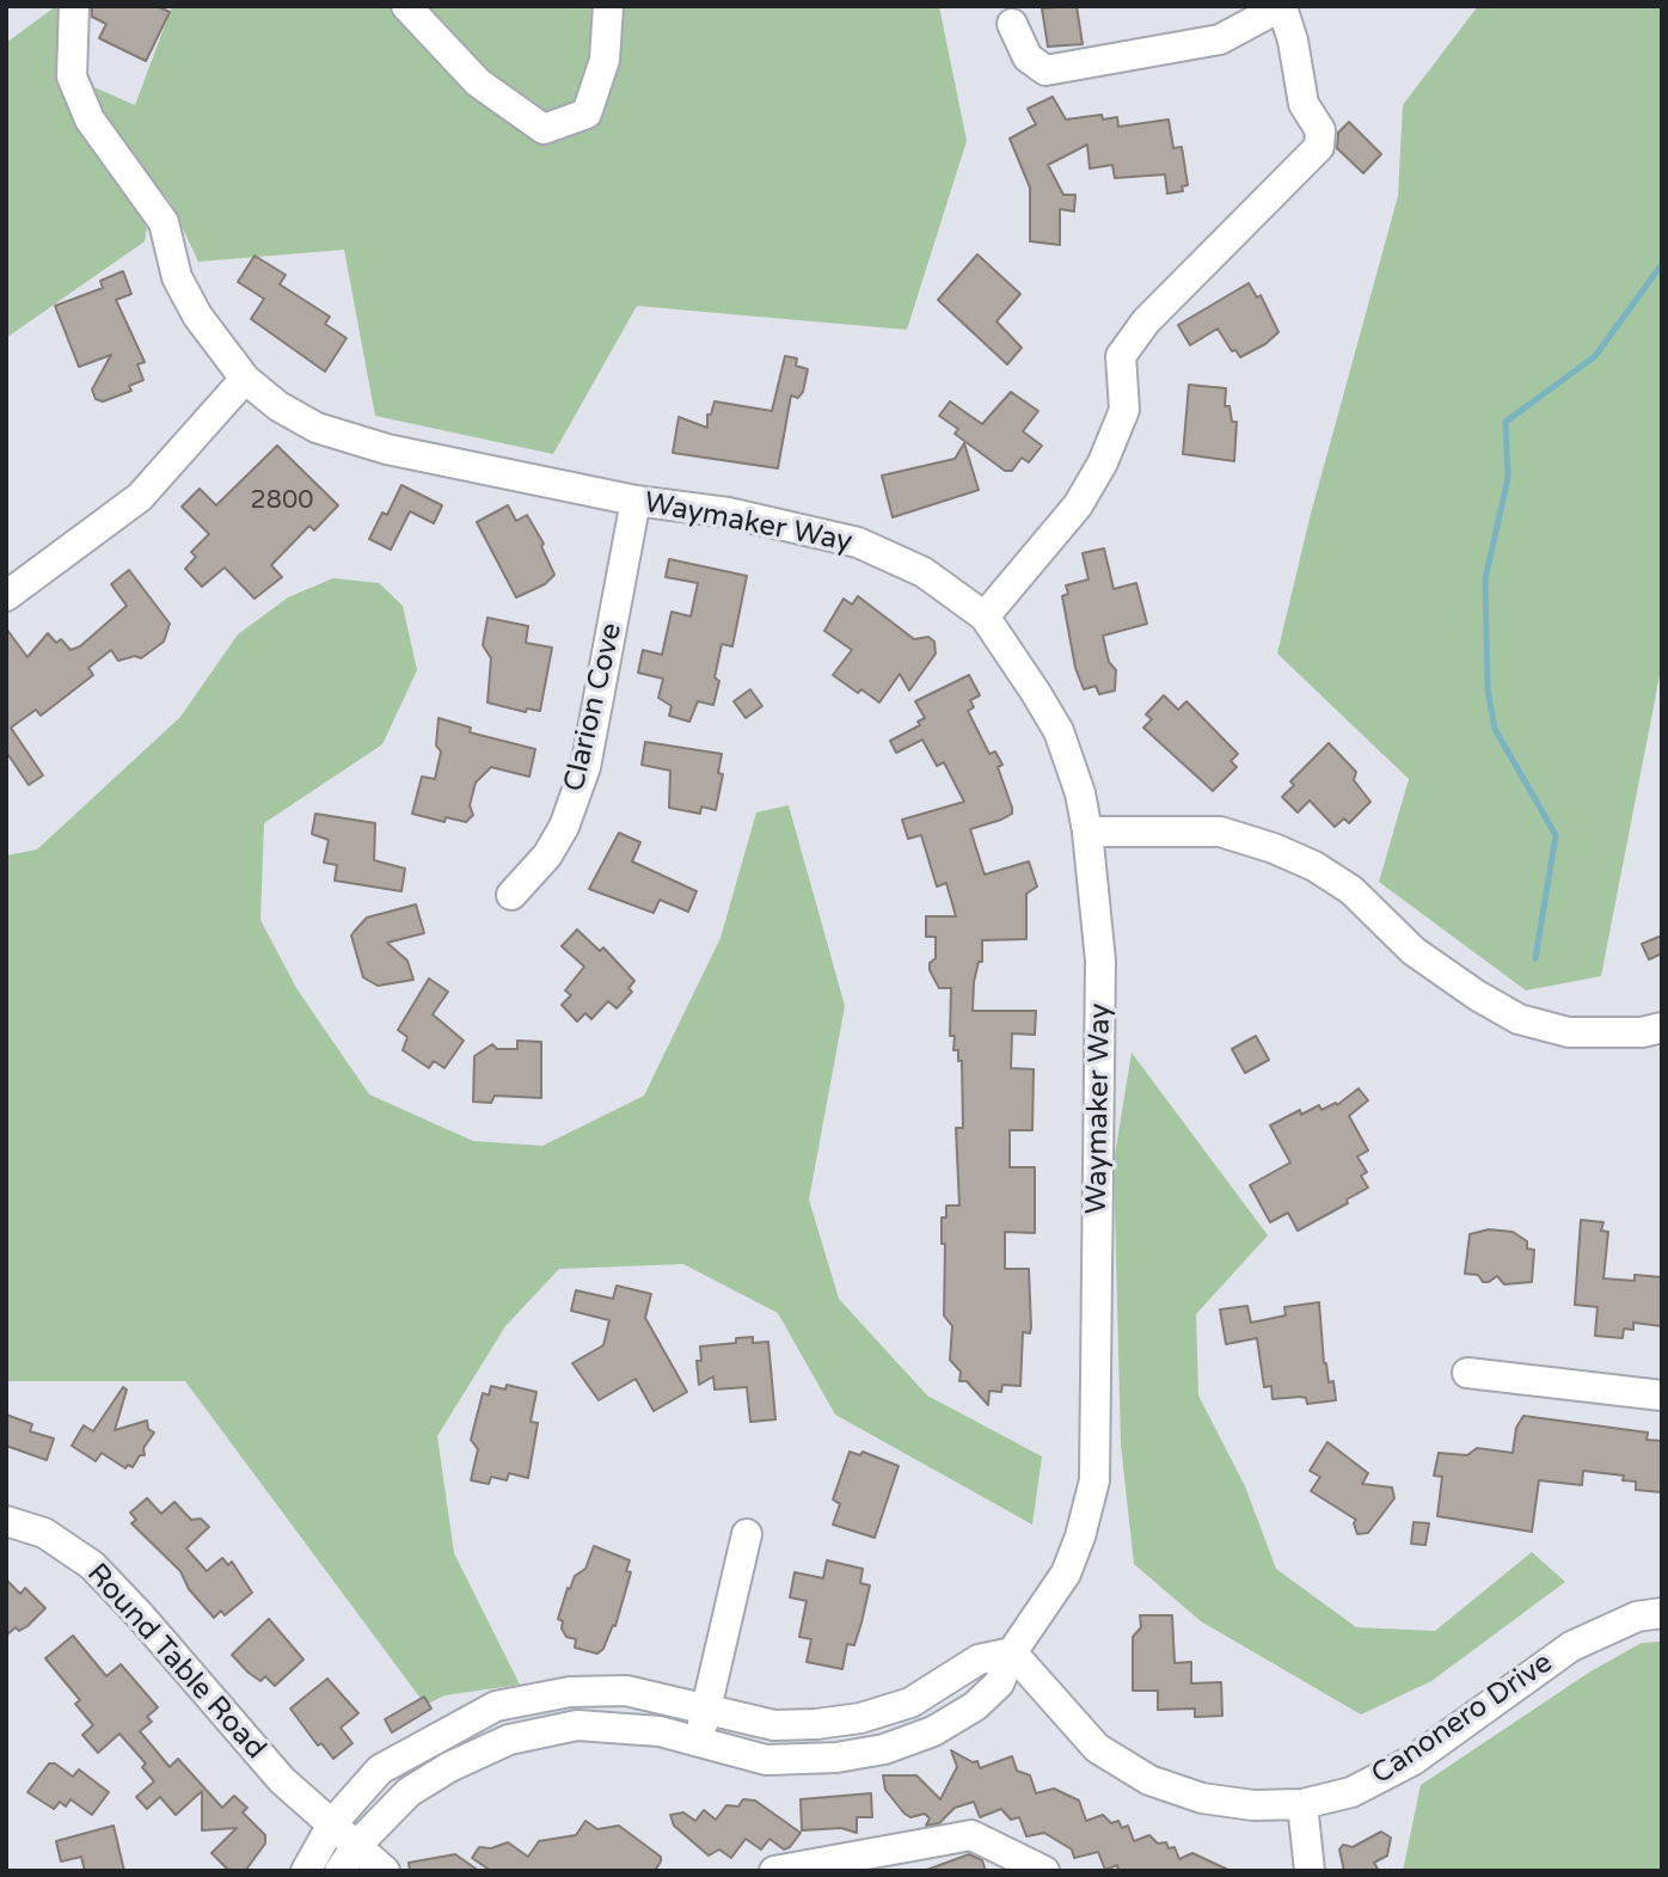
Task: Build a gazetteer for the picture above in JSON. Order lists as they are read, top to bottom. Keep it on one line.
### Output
{"streets":{"street":["Waymaker Way","Clarion Cove","Round Table Road","Canonero Drive"]},"crossings":[["Waymaker Way","Clarion Cove"],["Waymaker Way","Round Table Road"],["Waymaker Way","Canonero Drive"]],"house_numbers":["2800"]}
